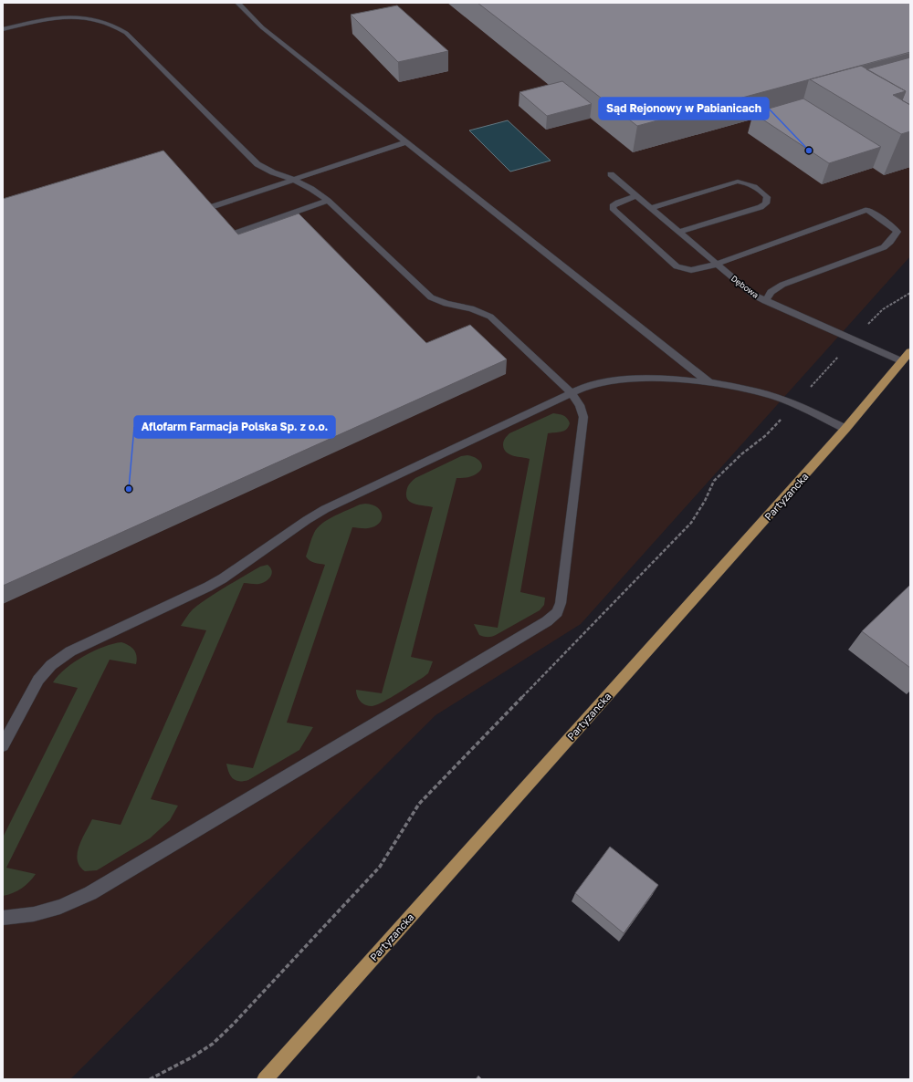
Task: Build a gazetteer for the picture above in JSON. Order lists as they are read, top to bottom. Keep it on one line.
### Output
{"streets":{"main road":["Partyzancka"],"street":["Dębowa"]},"crossings":[["Dębowa","Partyzancka"]],"places":["Sąd Rejonowy w Pabianicach","Aflofarm Farmacja Polska Sp. z o.o."]}
